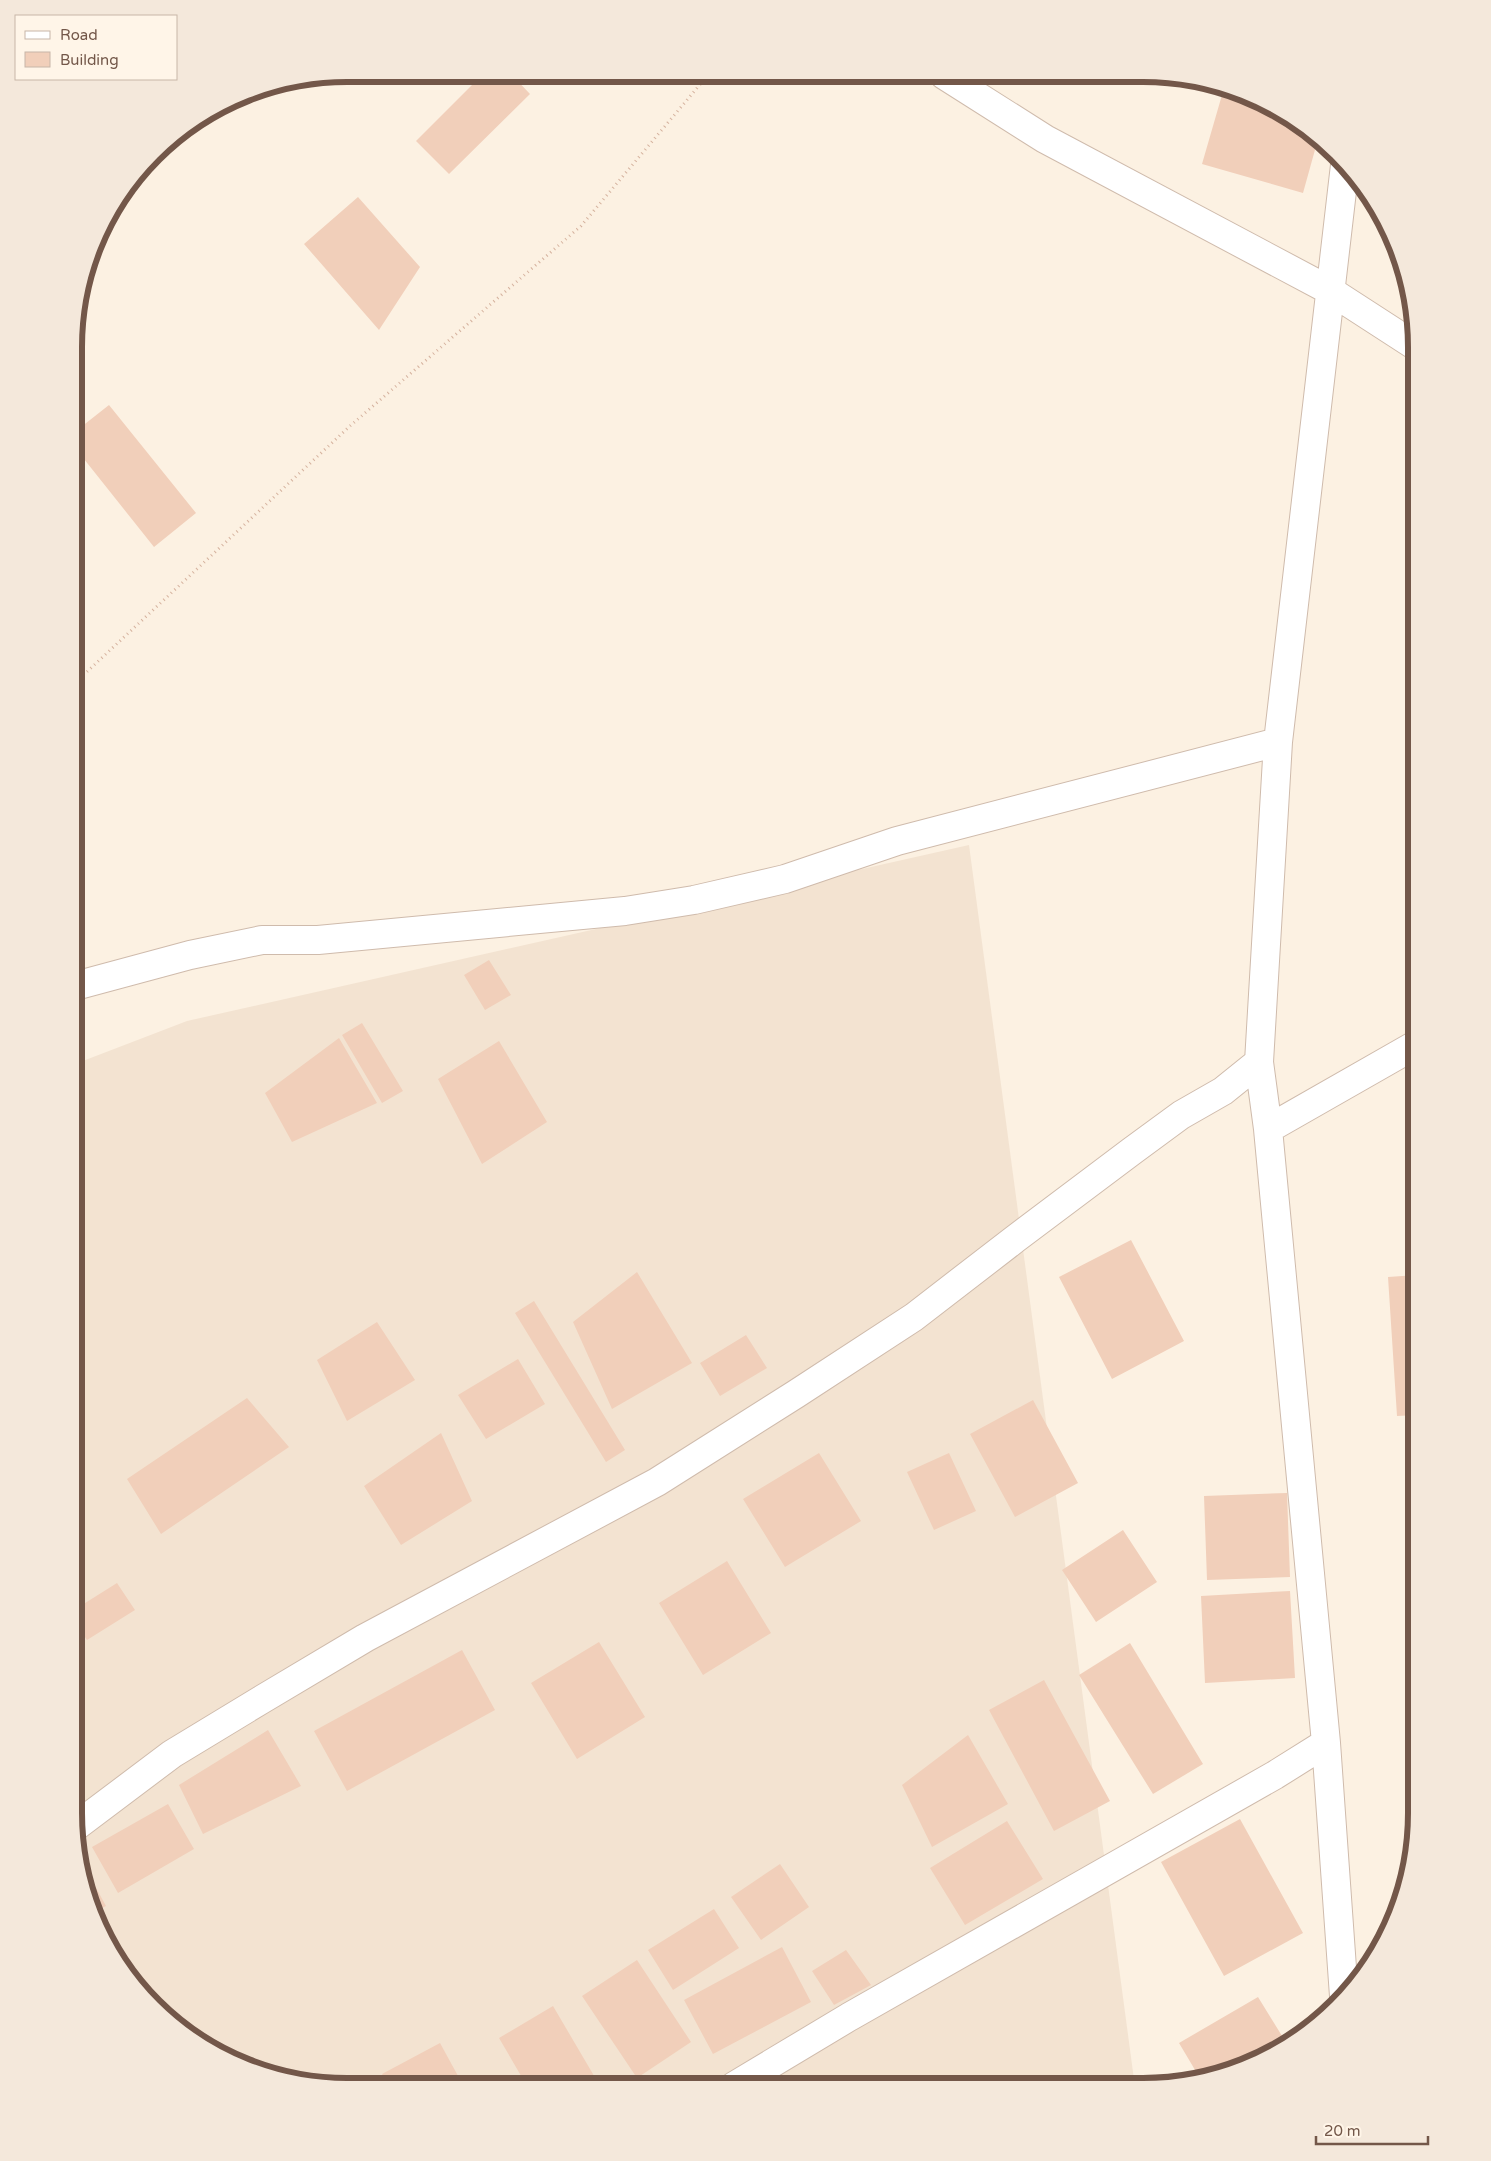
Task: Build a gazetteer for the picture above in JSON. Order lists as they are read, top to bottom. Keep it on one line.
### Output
{"legend":["Road","Building"],"scale_bar":"20 m"}
